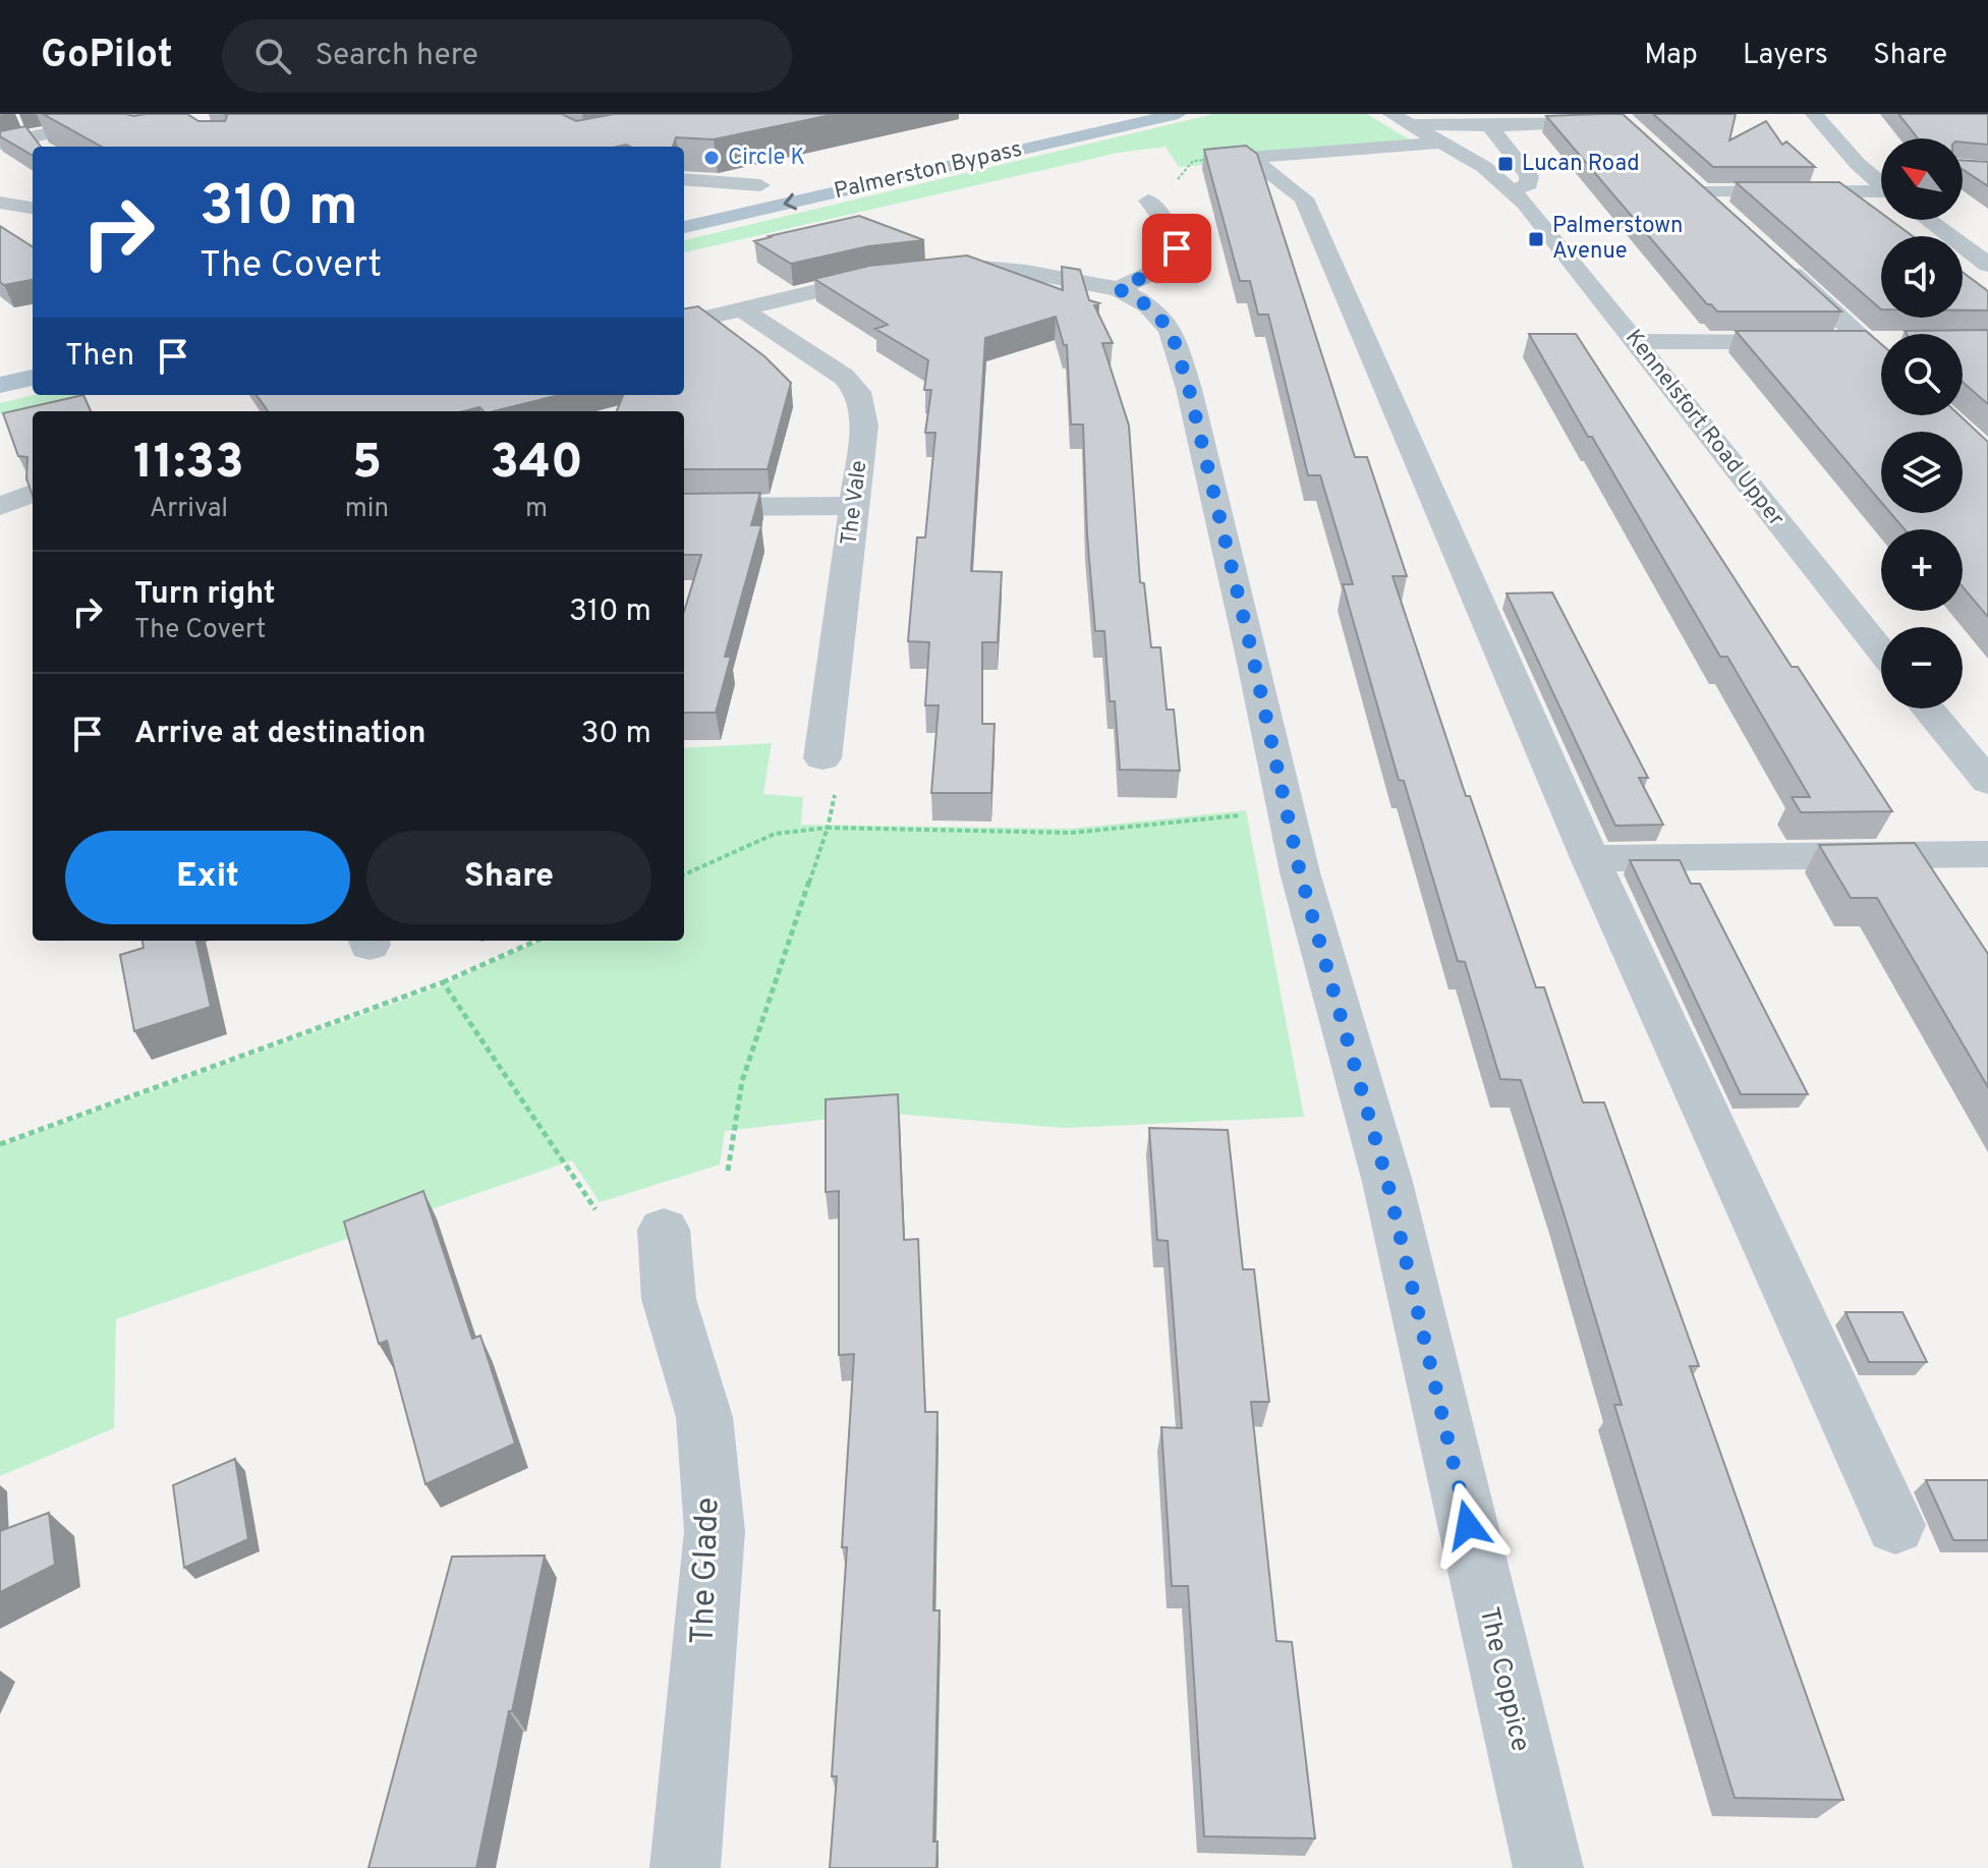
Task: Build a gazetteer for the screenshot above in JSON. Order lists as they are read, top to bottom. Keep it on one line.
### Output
{"streets":{"main road":["Palmerston Bypass"],"street":["Kennelsfort Road Upper","The Vale","The Glade","The Coppice"]},"crossings":[["The Vale","The Coppice"]],"one_way":["Palmerston Bypass"],"places":{"other":["Circle K"],"transit":["Lucan Road","Palmerstown Avenue"]},"north":"top left","page":{"header":"GoPilot","search":"Search here","nav":["Map","Layers","Share"],"map_buttons":["+","−"],"turn":["310 m","The Covert"],"then":"Then","eta":["11:33","Arrival","5","min","340","m"],"list":[{"name":"Turn right","note":"The Covert","value":"310 m"},{"name":"Arrive at destination","value":"30 m"}],"buttons":["Exit","Share"]}}
